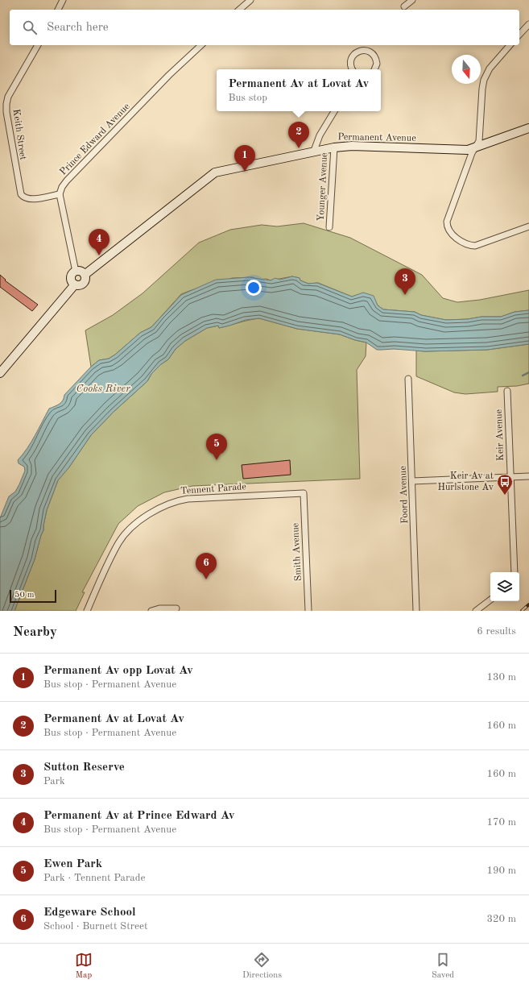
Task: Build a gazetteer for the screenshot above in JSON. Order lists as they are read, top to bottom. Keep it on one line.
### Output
{"streets":{"main road":["Permanent Avenue"],"street":["Keith Street","Prince Edward Avenue","Younger Avenue","Keir Avenue","Tennent Parade","Foord Avenue","Smith Avenue"]},"crossings":[["Keith Street","Prince Edward Avenue"],["Permanent Avenue","Younger Avenue"],["Tennent Parade","Smith Avenue"]],"water":["Cooks River"],"places":{"bus stop":["Keir Av at Hurlstone Av"]},"scale_bar":"50 m","north":"bottom","page":{"search":"Search here","popup":["Permanent Av at Lovat Av","Bus stop"],"pins":["2","1","4","3","5","6"],"scale":"50 m","heading":["Nearby","6 results"],"list":[{"mark":"1","name":"Permanent Av opp Lovat Av","note":"Bus stop · Permanent Avenue","value":"130 m"},{"mark":"2","name":"Permanent Av at Lovat Av","note":"Bus stop · Permanent Avenue","value":"160 m"},{"mark":"3","name":"Sutton Reserve","note":"Park","value":"160 m"},{"mark":"4","name":"Permanent Av at Prince Edward Av","note":"Bus stop · Permanent Avenue","value":"170 m"},{"mark":"5","name":"Ewen Park","note":"Park · Tennent Parade","value":"190 m"},{"mark":"6","name":"Edgeware School","note":"School · Burnett Street","value":"320 m"}],"nav":["Map","Directions","Saved"]}}
